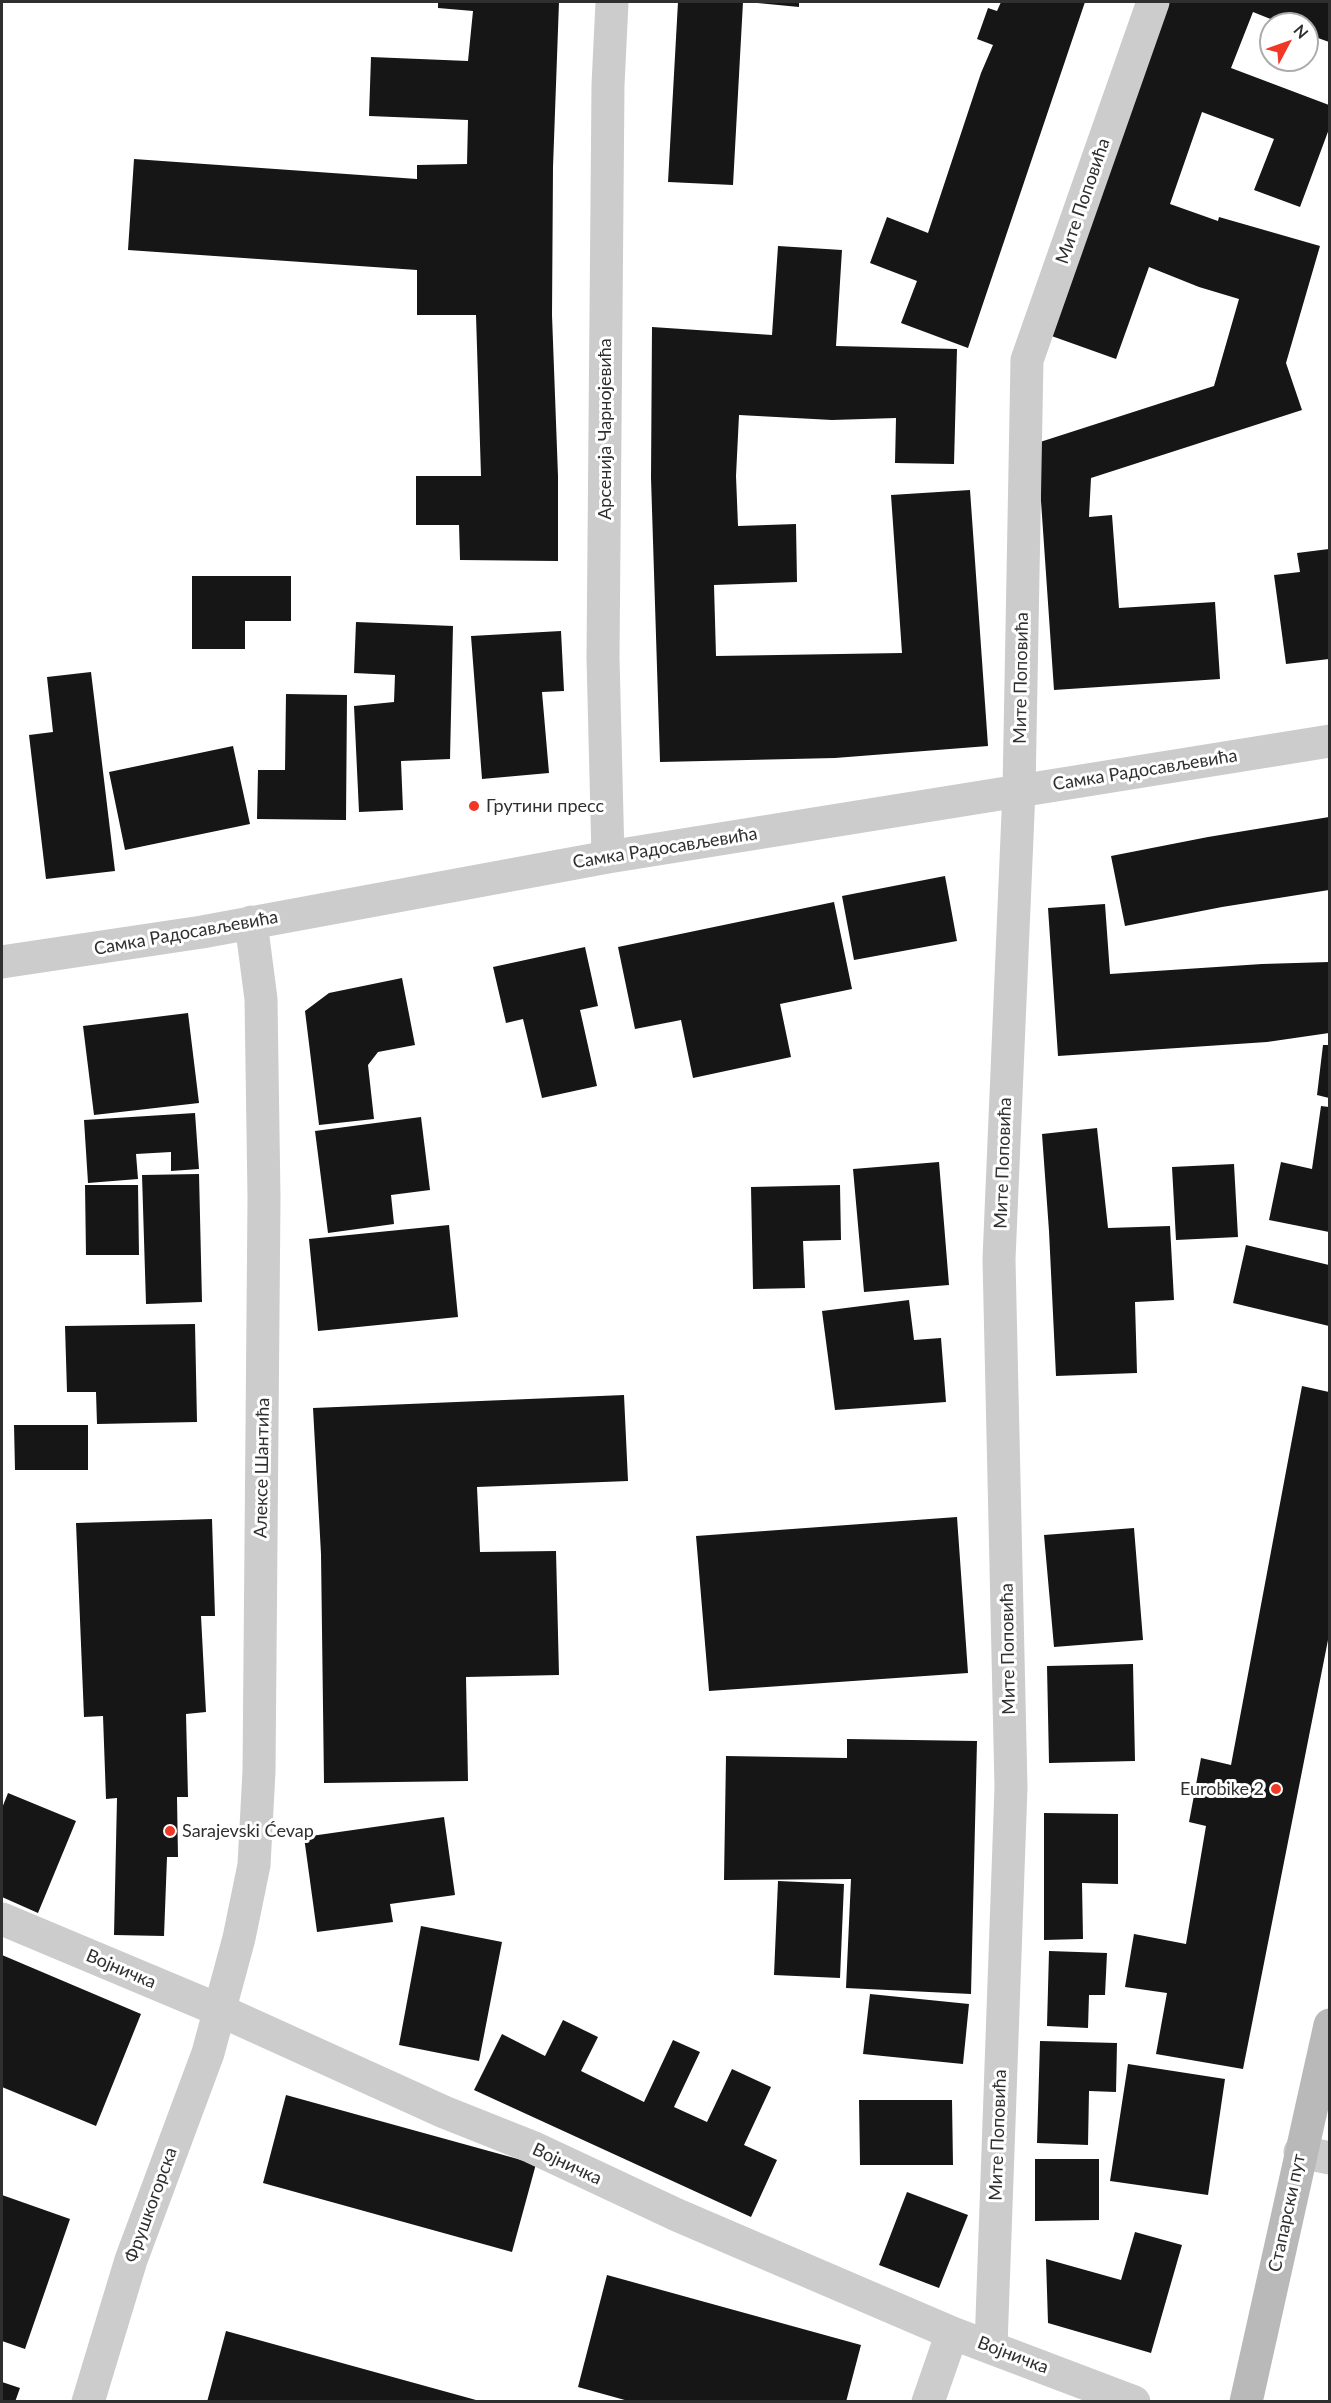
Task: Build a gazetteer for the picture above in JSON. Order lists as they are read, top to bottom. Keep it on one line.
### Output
{"streets":{"main road":["Стапарски пут"],"street":["Мите Поповића","Арсенија Чарнојевића","Самка Радосављевића","Алексе Шантића","Војничка","Фрушкогорска"]},"crossings":[["Мите Поповића","Самка Радосављевића"],["Мите Поповића","Војничка"],["Арсенија Чарнојевића","Самка Радосављевића"],["Самка Радосављевића","Алексе Шантића"],["Алексе Шантића","Војничка"],["Алексе Шантића","Фрушкогорска"],["Војничка","Фрушкогорска"]],"places":["Грутини пресс","Eurobike 2","Sarajevski Ćevap"],"north":"top right"}
